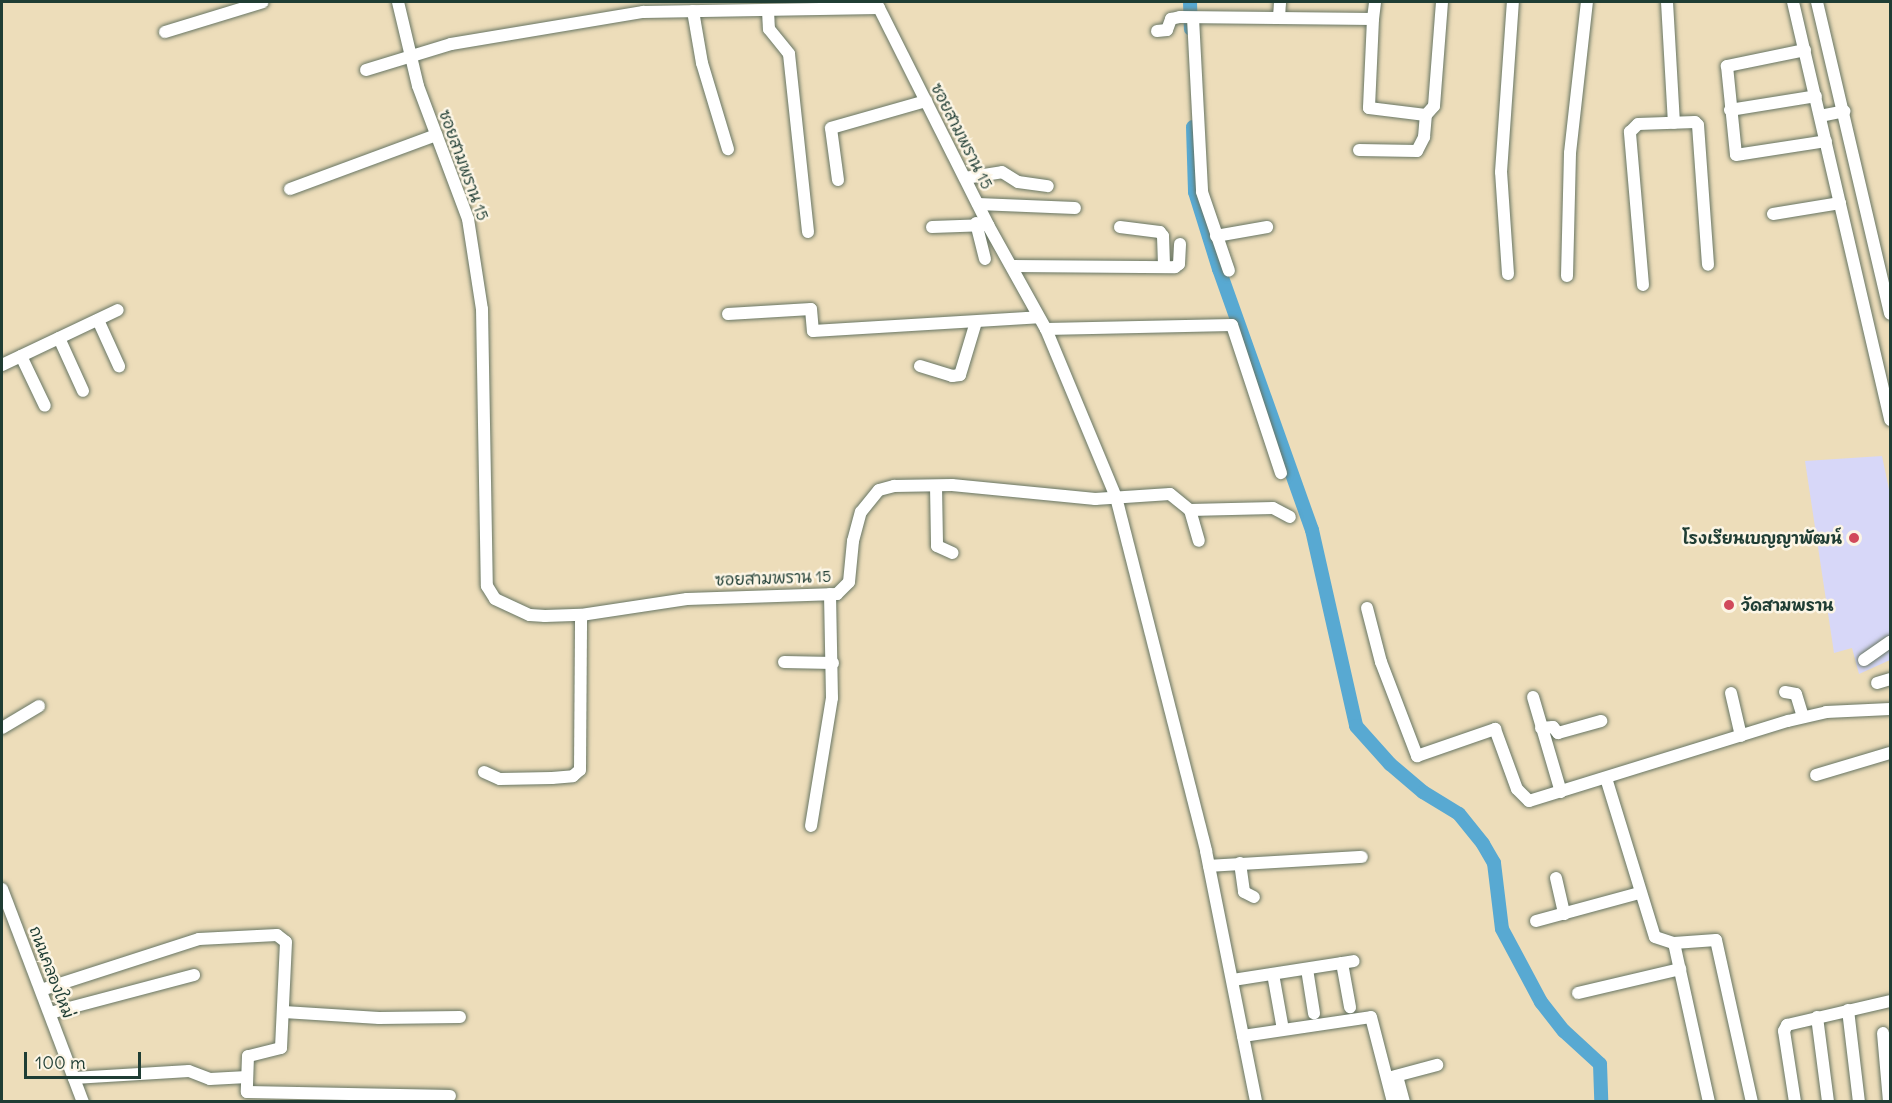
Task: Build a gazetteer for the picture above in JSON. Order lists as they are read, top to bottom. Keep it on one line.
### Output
{"streets":{"street":["ซอยสามพราน 15","ถนนคลองใหม่"]},"places":["โรงเรียนเบญญาพัฒน์","วัดสามพราน"],"scale_bar":"100 m"}
